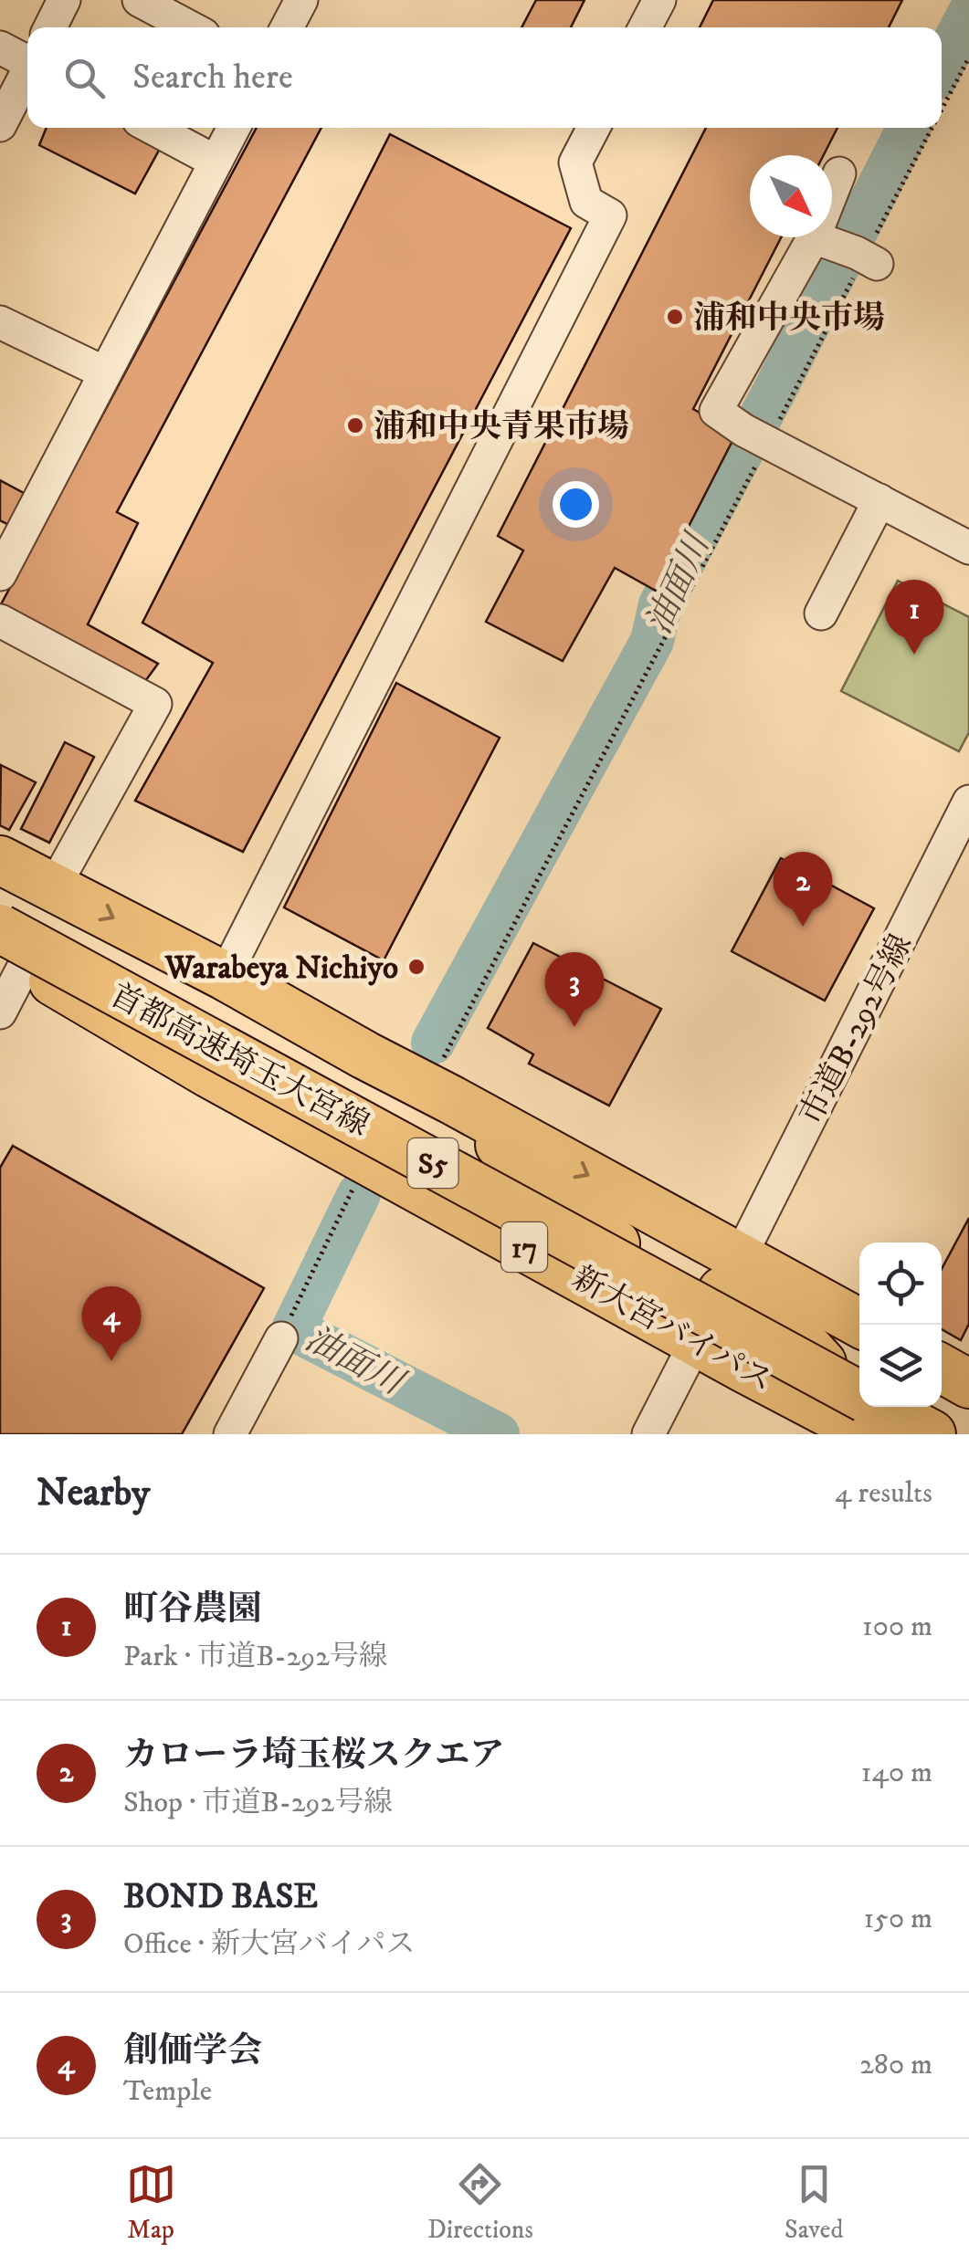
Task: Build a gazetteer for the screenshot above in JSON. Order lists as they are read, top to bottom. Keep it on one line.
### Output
{"streets":{"highway":["首都高速埼玉大宮線","S5","17","新大宮バイパス"],"street":["市道B-292号線"]},"crossings":[["市道B-292号線","新大宮バイパス"],["首都高速埼玉大宮線","新大宮バイパス"]],"water":["油面川"],"places":["浦和中央市場","浦和中央青果市場","Warabeya Nichiyo"],"north":"bottom right","page":{"search":"Search here","pins":["1","2","3","4"],"heading":["Nearby","4 results"],"list":[{"mark":"1","name":"町谷農園","note":"Park · 市道B-292号線","value":"100 m"},{"mark":"2","name":"カローラ埼玉桜スクエア","note":"Shop · 市道B-292号線","value":"140 m"},{"mark":"3","name":"BOND BASE","note":"Office · 新大宮バイパス","value":"150 m"},{"mark":"4","name":"創価学会","note":"Temple","value":"280 m"}],"nav":["Map","Directions","Saved"]}}
